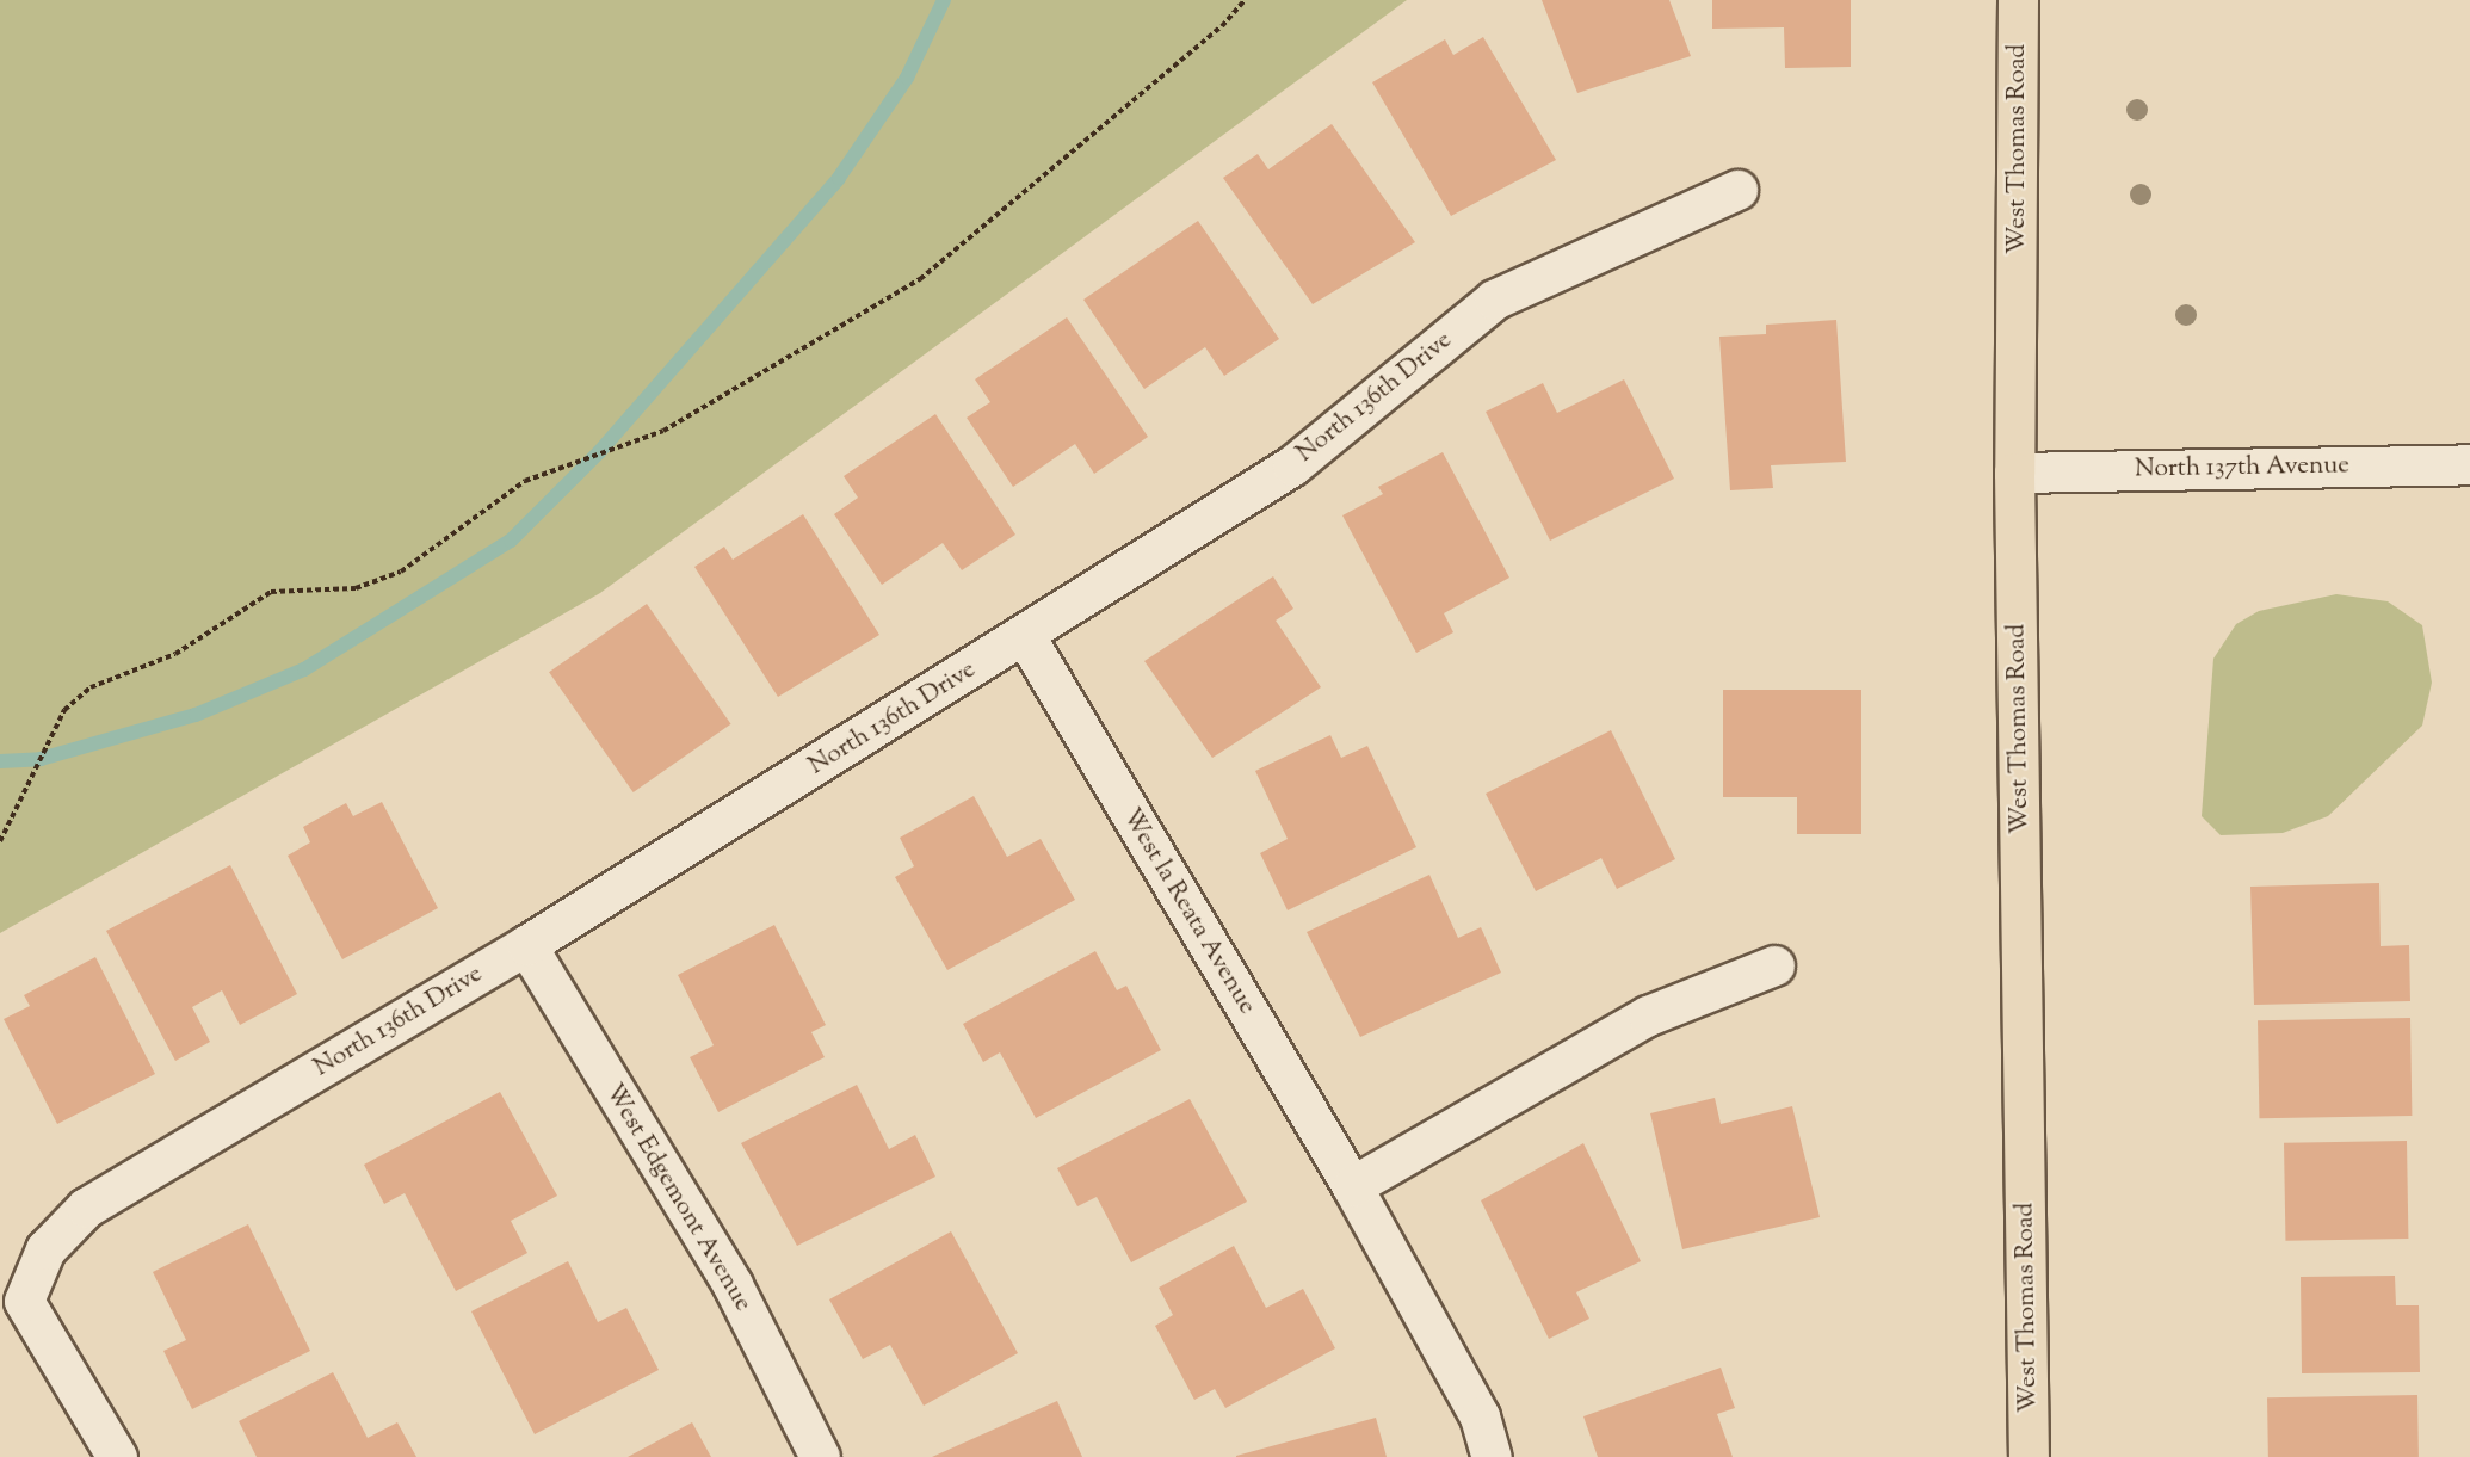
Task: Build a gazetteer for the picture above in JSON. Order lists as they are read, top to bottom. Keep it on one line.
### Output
{"streets":{"main road":["West Thomas Road"],"street":["North 136th Drive","North 137th Avenue","West la Reata Avenue","West Edgemont Avenue"]},"crossings":[["West Thomas Road","North 137th Avenue"],["North 136th Drive","West la Reata Avenue"],["North 136th Drive","West Edgemont Avenue"]]}
